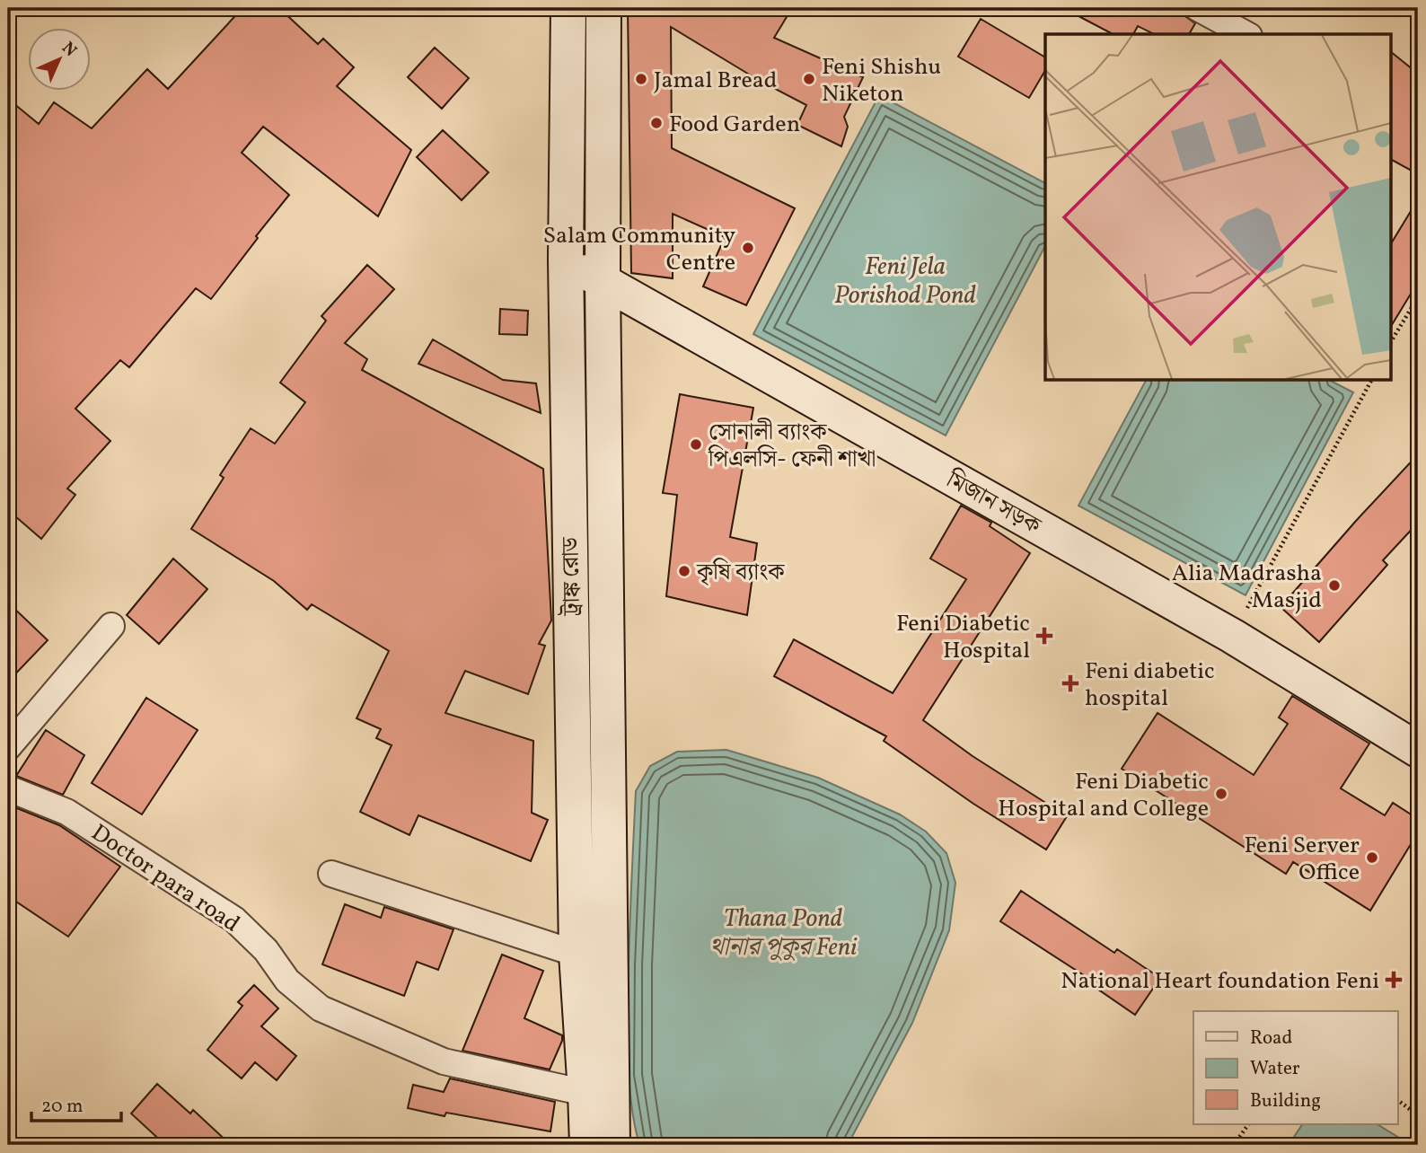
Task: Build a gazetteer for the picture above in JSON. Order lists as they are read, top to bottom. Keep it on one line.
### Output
{"streets":{"main road":["মিজান সড়ক","ট্রাঙ্ক রোড"],"street":["Doctor para road"]},"crossings":[["মিজান সড়ক","ট্রাঙ্ক রোড"],["ট্রাঙ্ক রোড","Doctor para road"]],"water":["Feni Jela Porishod Pond","Thana Pond থানার পুকুর Feni"],"places":{"other":["Jamal Bread","Feni Shishu Niketon","Food Garden","Salam Community Centre","সোনালী ব্যাংক পিএলসি- ফেনী শাখা","কৃষি ব্যাংক","Alia Madrasha Masjid","Feni Diabetic Hospital and College","Feni Server Office"],"health":["Feni Diabetic Hospital","Feni diabetic hospital","National Heart foundation Feni"]},"legend":["Road","Water","Building"],"scale_bar":"20 m","north":"top right"}
